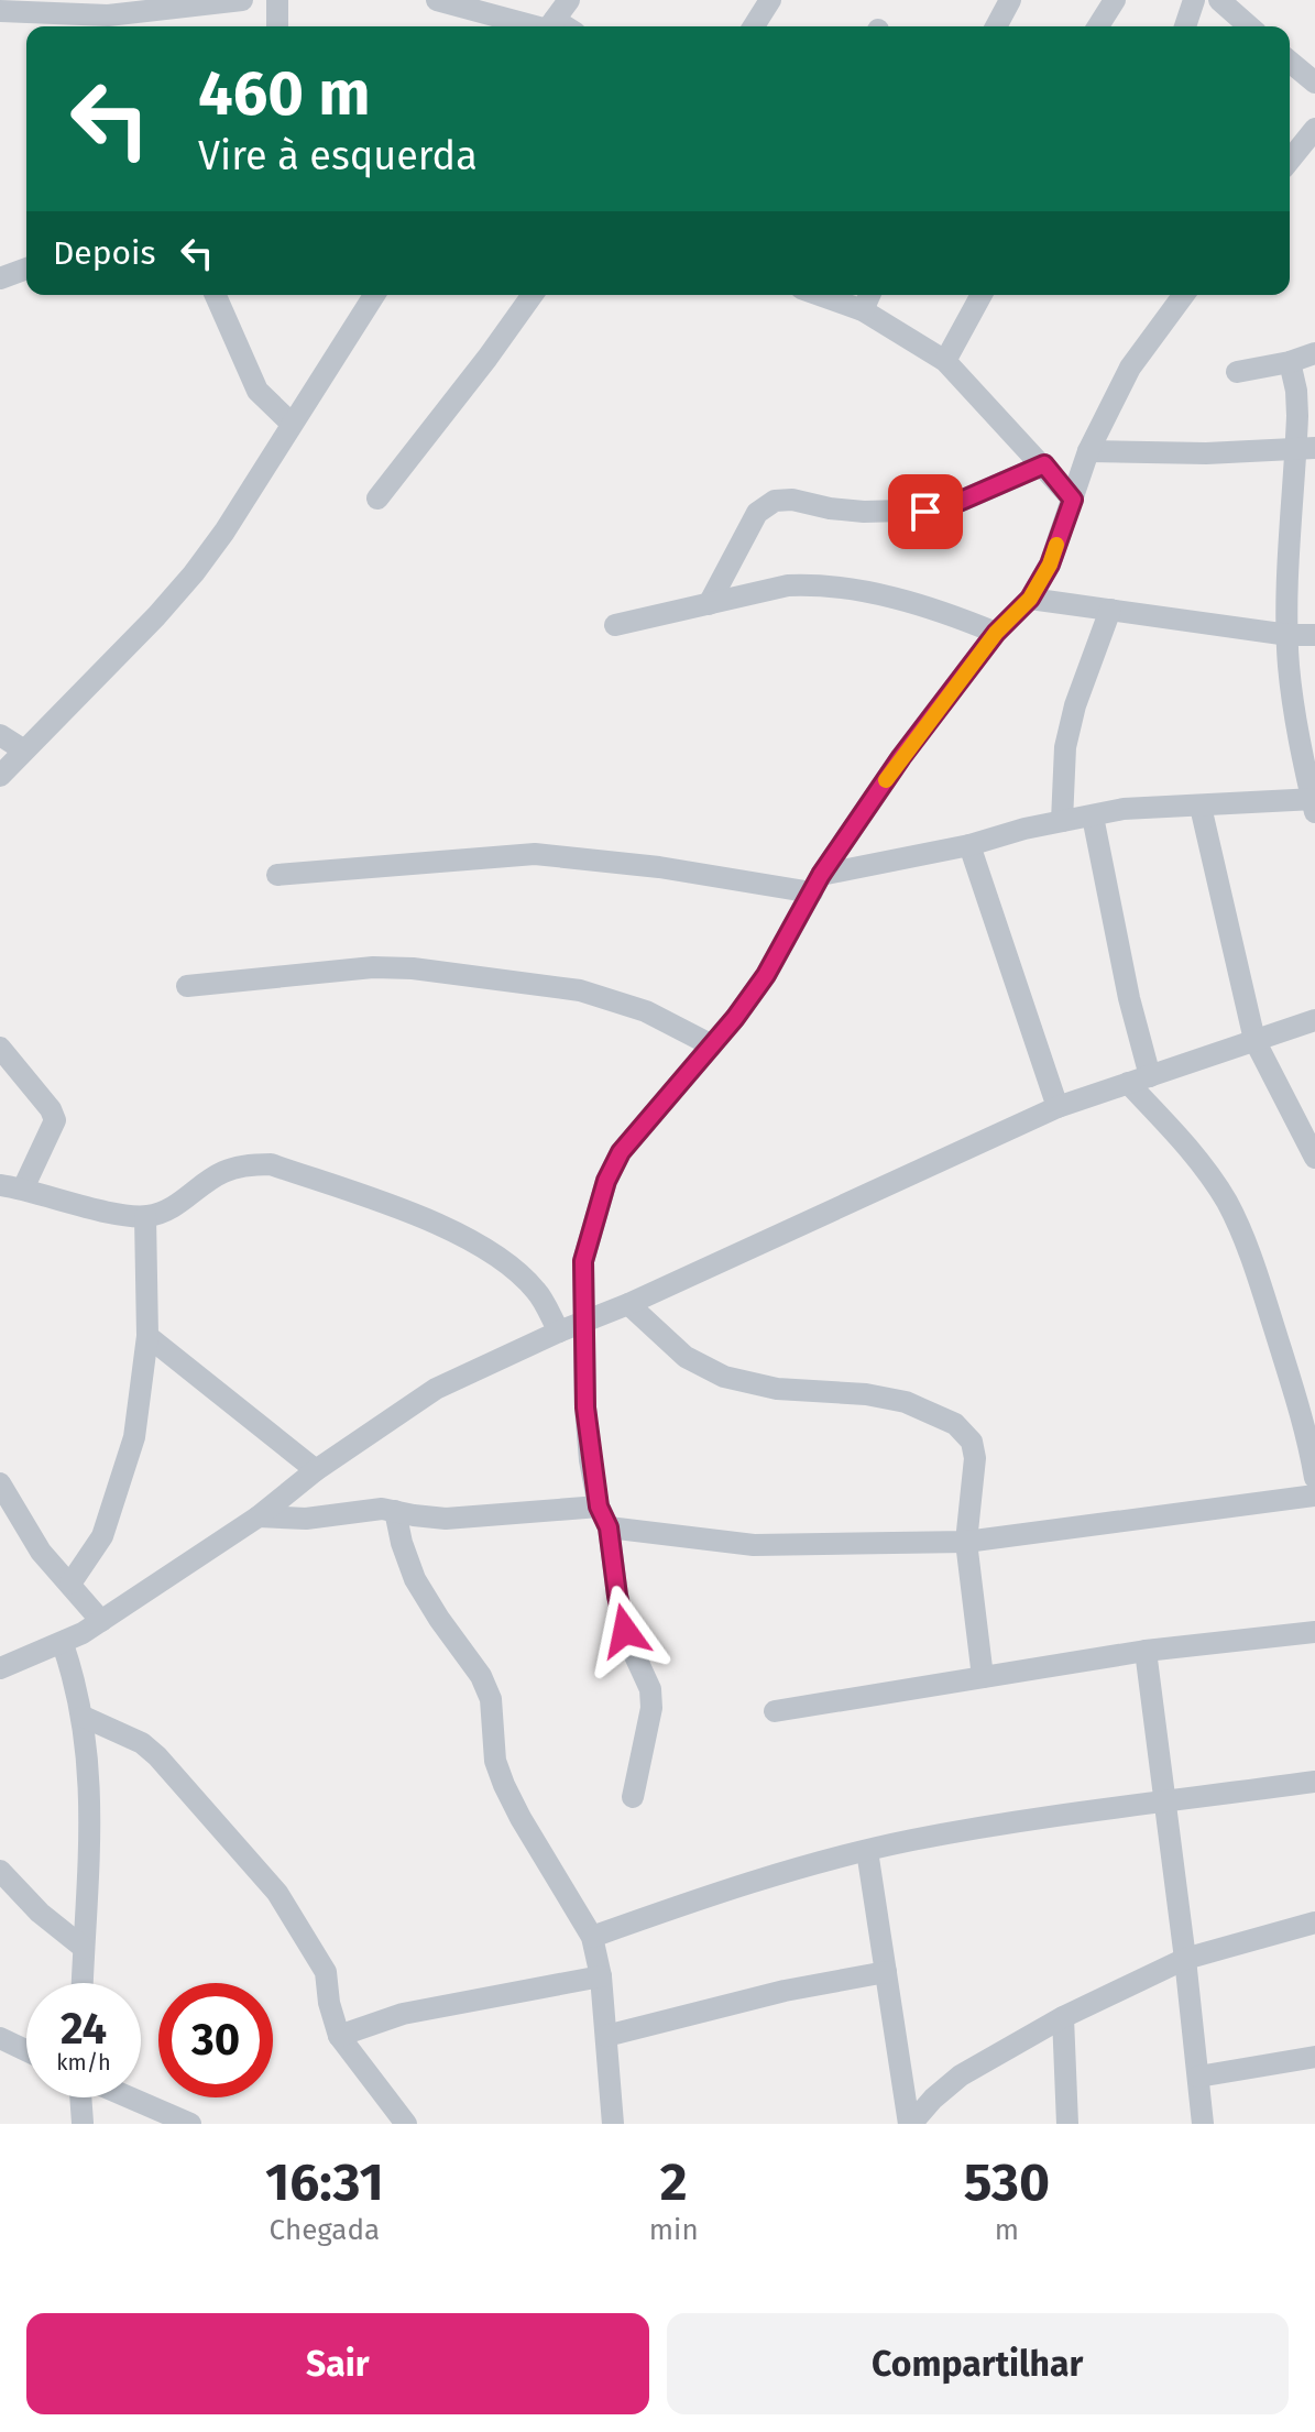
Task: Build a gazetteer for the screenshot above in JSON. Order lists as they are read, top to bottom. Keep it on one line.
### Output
{"page":{"turn":["460 m","Vire à esquerda"],"then":"Depois","speed":"24 km/h","limit":"30","eta":["16:31","Chegada","2","min","530","m"],"buttons":["Sair","Compartilhar"]}}
